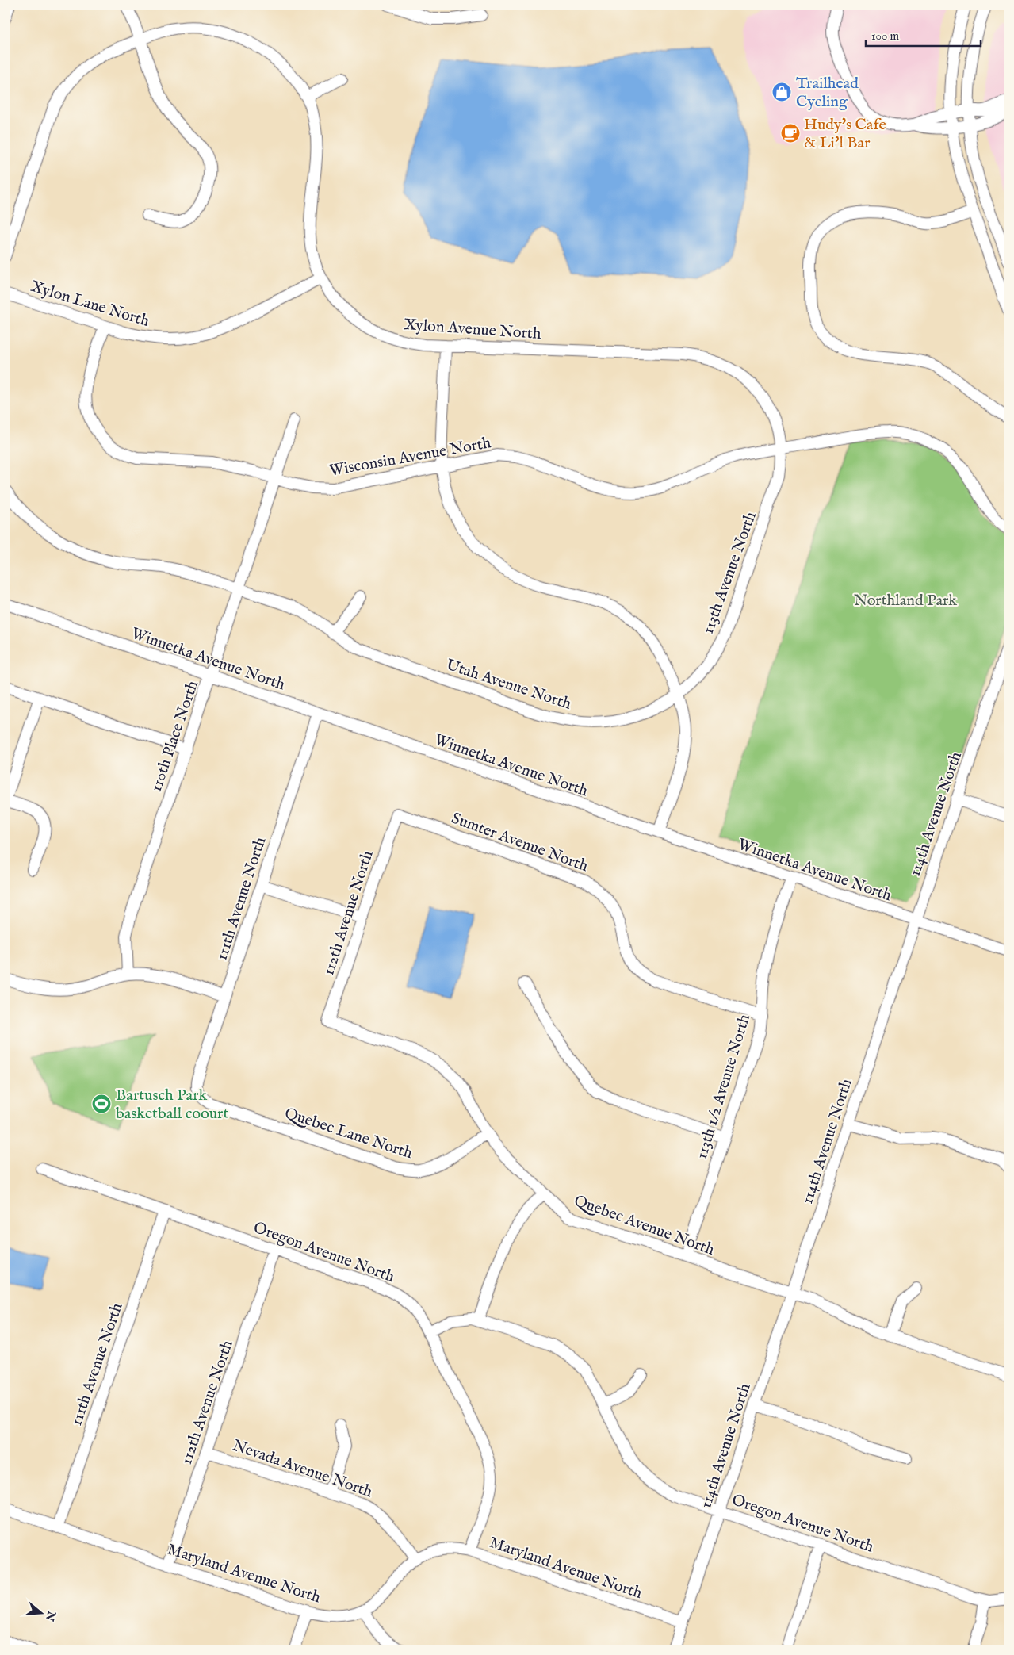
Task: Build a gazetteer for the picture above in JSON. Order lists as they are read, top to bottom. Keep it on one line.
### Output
{"streets":{"street":["Xylon Lane North","Xylon Avenue North","Wisconsin Avenue North","113th Avenue North","Winnetka Avenue North","Utah Avenue North","110th Place North","114th Avenue North","Sumter Avenue North","111th Avenue North","112th Avenue North","113th 1/2 Avenue North","Quebec Lane North","Quebec Avenue North","Oregon Avenue North","Nevada Avenue North","Maryland Avenue North"]},"crossings":[["Xylon Lane North","Xylon Avenue North"],["Xylon Lane North","Wisconsin Avenue North"],["Xylon Avenue North","Wisconsin Avenue North"],["Xylon Avenue North","113th Avenue North"],["Wisconsin Avenue North","113th Avenue North"],["Wisconsin Avenue North","110th Place North"],["113th Avenue North","Utah Avenue North"],["Winnetka Avenue North","110th Place North"],["Winnetka Avenue North","114th Avenue North"],["Winnetka Avenue North","111th Avenue North"],["Winnetka Avenue North","113th 1/2 Avenue North"],["Utah Avenue North","110th Place North"],["114th Avenue North","Quebec Avenue North"],["114th Avenue North","Oregon Avenue North"],["114th Avenue North","Maryland Avenue North"],["Sumter Avenue North","112th Avenue North"],["Sumter Avenue North","113th 1/2 Avenue North"],["111th Avenue North","Quebec Lane North"],["111th Avenue North","Oregon Avenue North"],["111th Avenue North","Maryland Avenue North"],["112th Avenue North","Quebec Avenue North"],["112th Avenue North","Oregon Avenue North"],["112th Avenue North","Nevada Avenue North"],["112th Avenue North","Maryland Avenue North"],["113th 1/2 Avenue North","Quebec Avenue North"],["Quebec Lane North","Quebec Avenue North"],["Nevada Avenue North","Maryland Avenue North"]],"parks":["Northland Park"],"places":{"shop":["Trailhead Cycling"],"cafe":["Hudy's Cafe & Li'l Bar"],"sports":["Bartusch Park basketball coourt"]},"scale_bar":"100 m","north":"right"}
